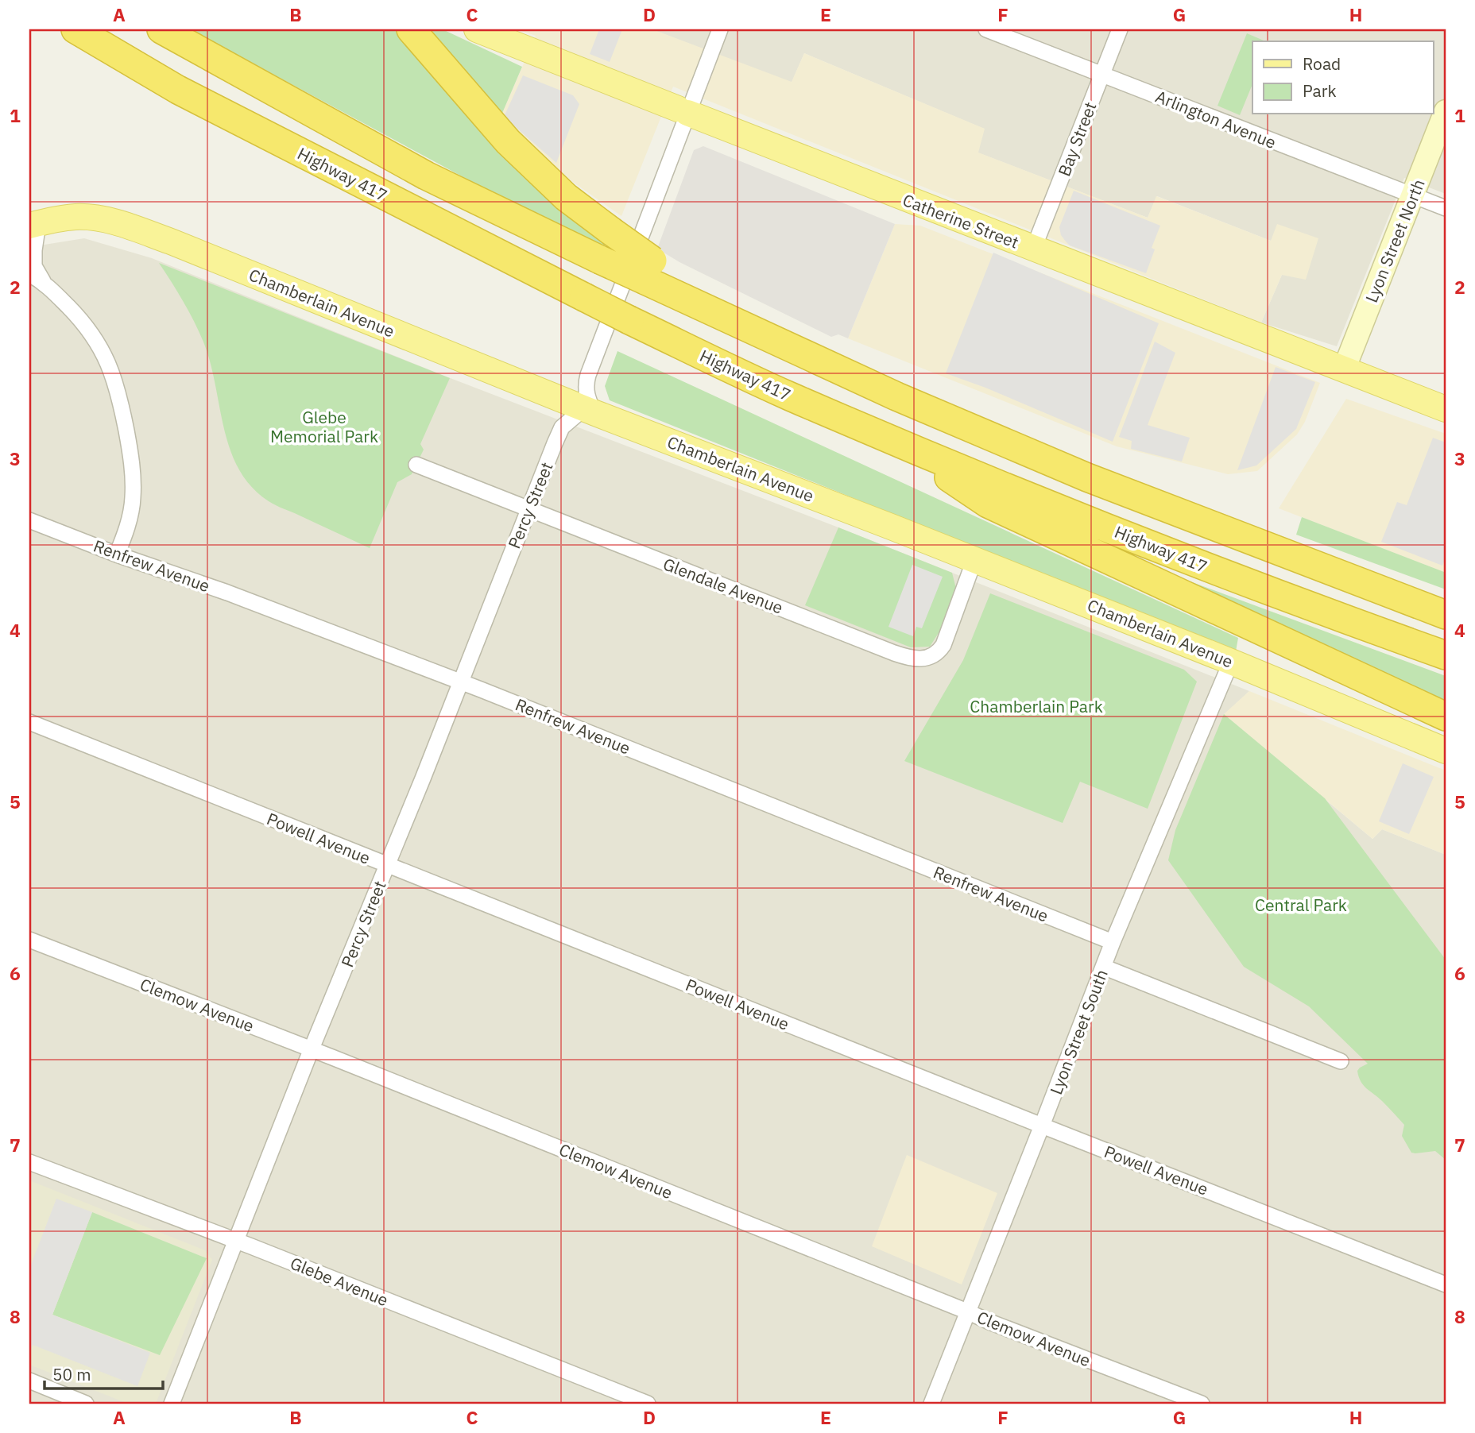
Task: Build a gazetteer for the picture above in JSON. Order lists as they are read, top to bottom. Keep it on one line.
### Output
{"streets":{"highway":["Highway 417"],"main road":["Catherine Street","Lyon Street North","Chamberlain Avenue"],"street":["Arlington Avenue","Bay Street","Percy Street","Renfrew Avenue","Glendale Avenue","Powell Avenue","Clemow Avenue","Lyon Street South","Glebe Avenue"]},"crossings":[["Arlington Avenue","Bay Street"],["Arlington Avenue","Lyon Street North"],["Bay Street","Catherine Street"],["Catherine Street","Lyon Street North"],["Chamberlain Avenue","Percy Street"],["Chamberlain Avenue","Glendale Avenue"],["Chamberlain Avenue","Lyon Street South"],["Percy Street","Renfrew Avenue"],["Percy Street","Glendale Avenue"],["Percy Street","Powell Avenue"],["Percy Street","Clemow Avenue"],["Percy Street","Glebe Avenue"],["Renfrew Avenue","Lyon Street South"],["Powell Avenue","Lyon Street South"],["Clemow Avenue","Lyon Street South"]],"parks":["Glebe Memorial Park","Chamberlain Park","Central Park"],"legend":["Road","Park"],"scale_bar":"50 m","grid":{"columns":["A","B","C","D","E","F","G","H"],"rows":["1","2","3","4","5","6","7","8"]}}
